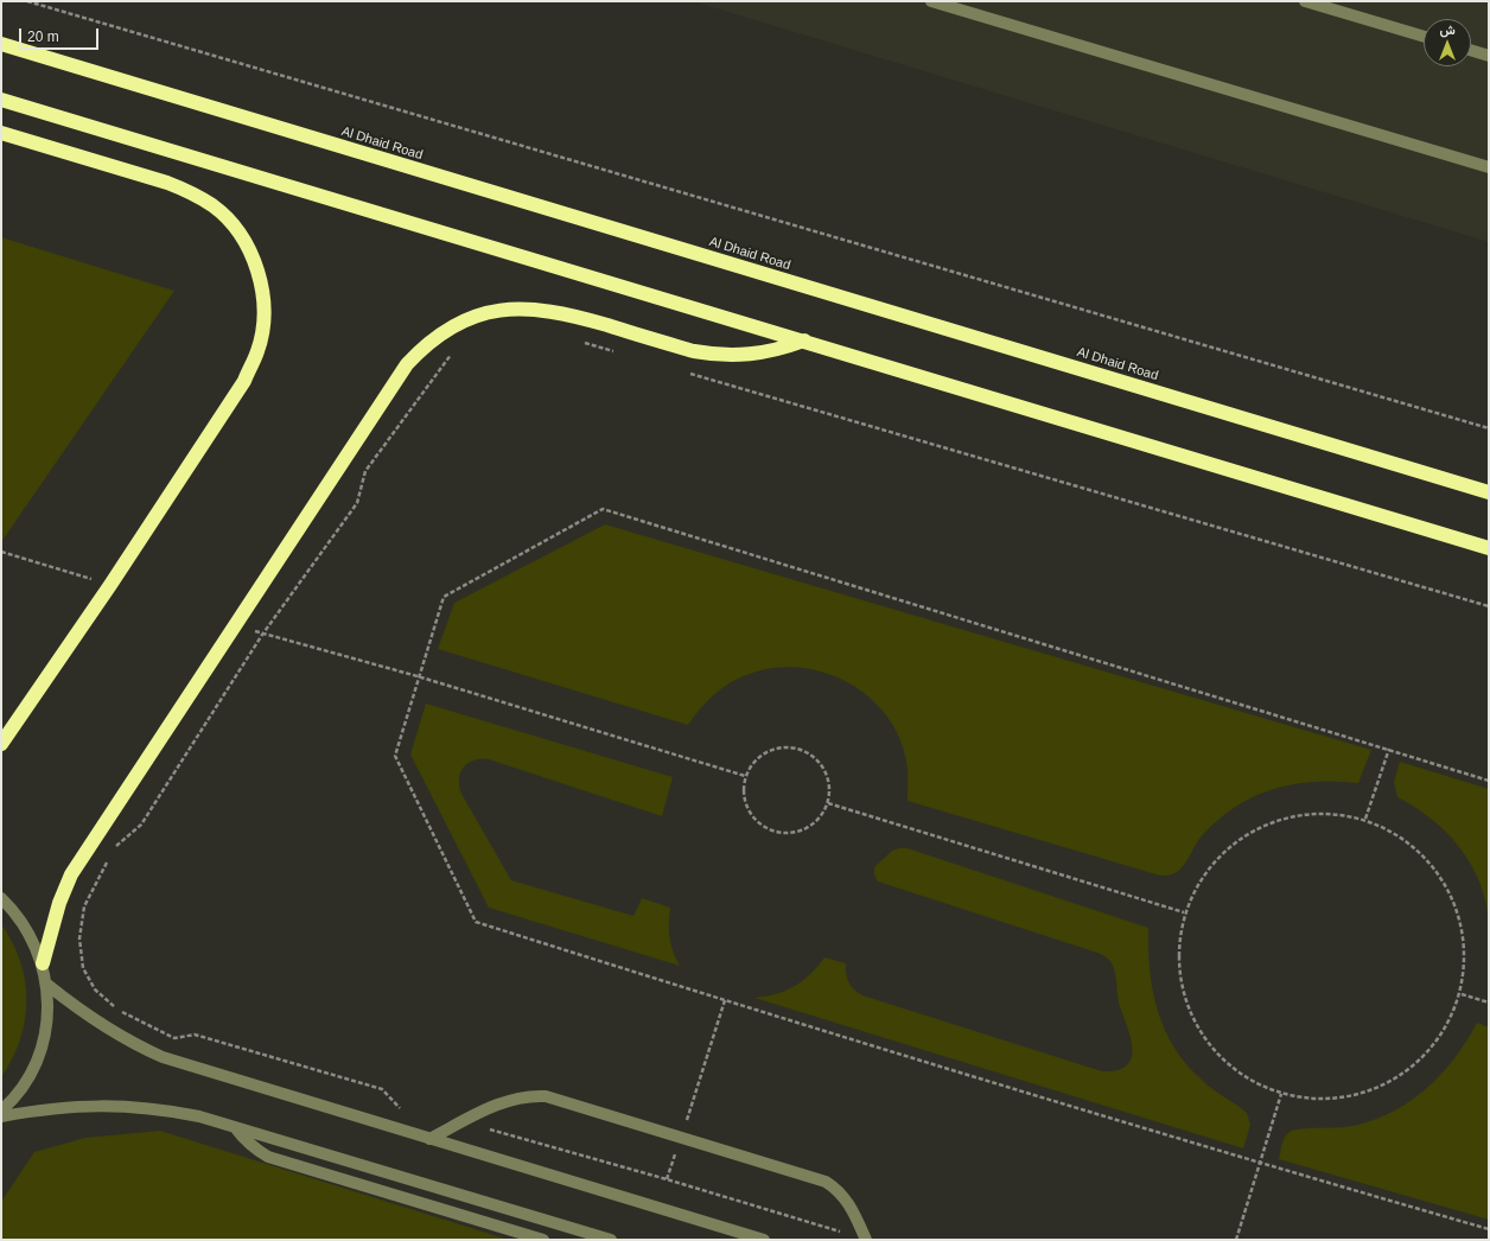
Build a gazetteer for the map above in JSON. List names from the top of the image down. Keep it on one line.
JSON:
{"streets":{"highway":["Al Dhaid Road"]},"scale_bar":"20 m","north":"top"}
